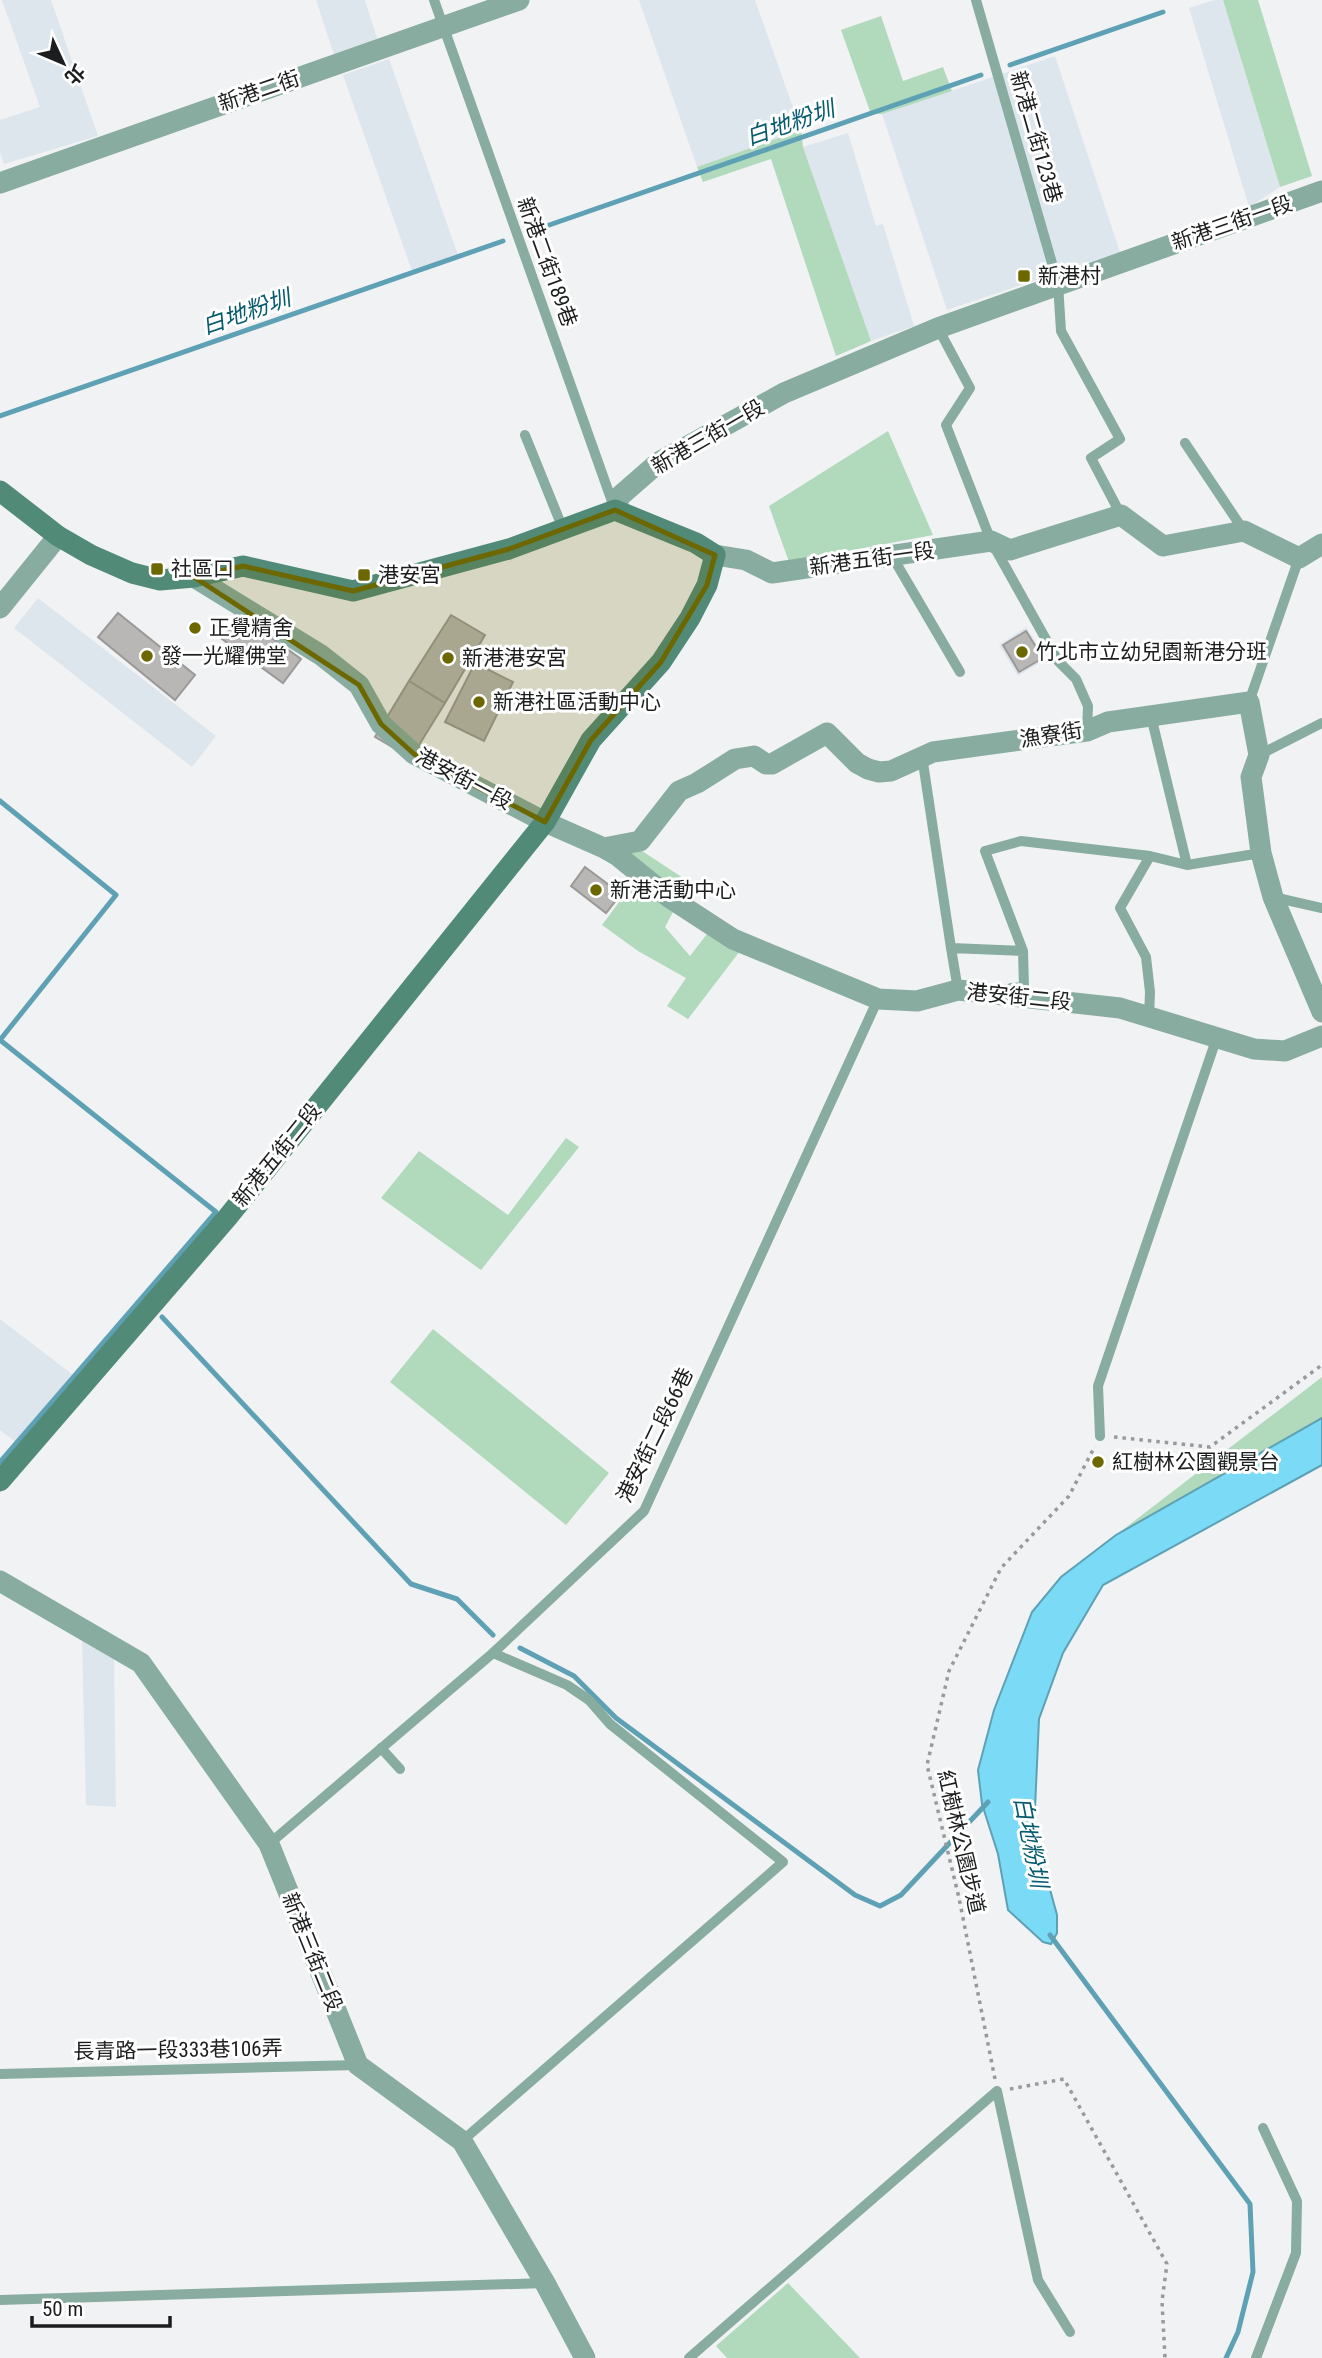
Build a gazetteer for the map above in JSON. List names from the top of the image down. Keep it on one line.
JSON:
{"streets":{"street":["新港二街","新港三街一段","新港五街一段","漁寮街","港安街一段","港安街二段","新港五街二段","新港三街二段"],"lane":["新港二街123巷","新港二街189巷","港安街二段66巷","長青路一段333巷106弄"],"path":["紅樹林公園步道"]},"crossings":[["新港二街","新港二街189巷"],["新港二街123巷","新港三街一段"],["新港二街123巷","新港五街一段"],["新港三街一段","新港二街189巷"],["漁寮街","港安街二段"],["港安街一段","港安街二段"],["港安街一段","新港五街二段"],["港安街二段","新港五街二段"],["港安街二段","港安街二段66巷"],["港安街二段66巷","新港三街二段"],["新港三街二段","長青路一段333巷106弄"]],"water":["白地粉圳"],"places":{"transit":["新港村","社區口","港安宮"],"other":["正覺精舍","竹北市立幼兒園新港分班","發一光耀佛堂","新港港安宮","新港社區活動中心","新港活動中心","紅樹林公園觀景台"]},"scale_bar":"50 m","north":"bottom right"}
